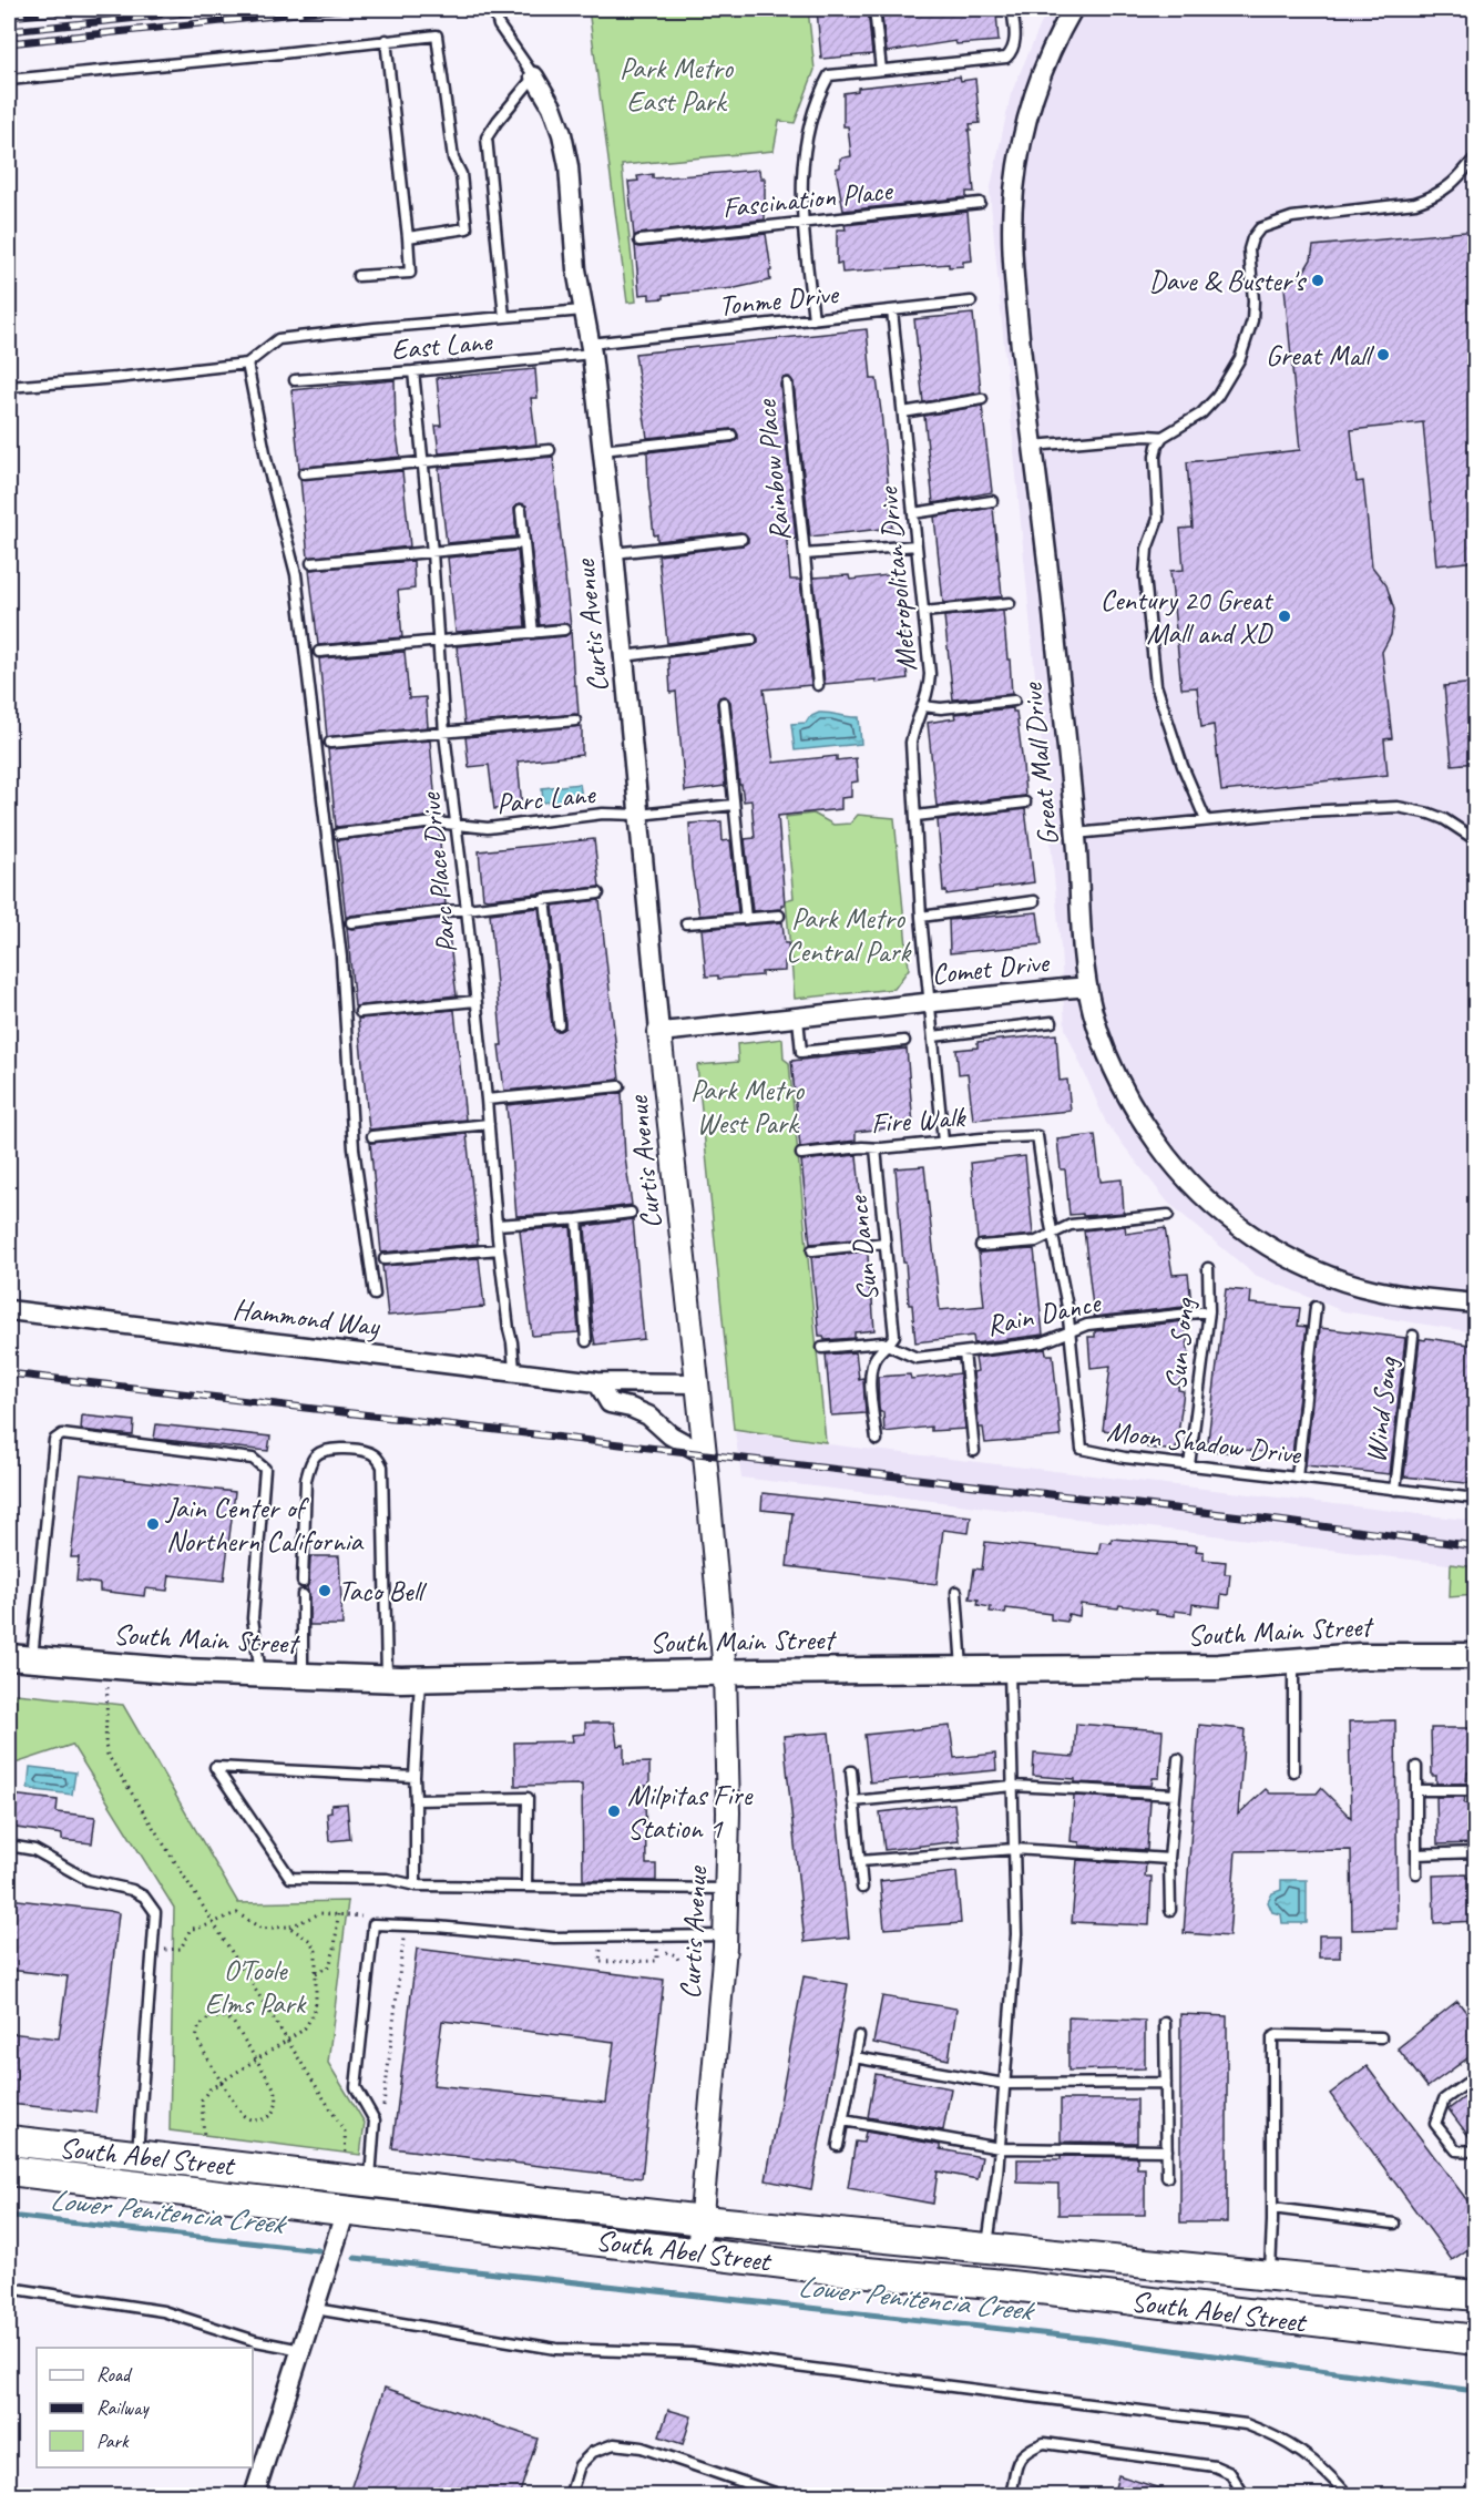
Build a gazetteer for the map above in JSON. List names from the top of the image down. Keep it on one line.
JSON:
{"streets":{"main road":["South Main Street","South Abel Street"],"street":["Curtis Avenue","Great Mall Drive","Comet Drive","Hammond Way"],"lane":["Fascination Place","Tonme Drive","East Lane","Rainbow Place","Metropolitan Drive","Parc Lane","Parc Place Drive","Fire Walk","Sun Dance","Rain Dance","Sun Song","Wind Song","Moon Shadow Drive"]},"crossings":[["Tonme Drive","East Lane"],["Tonme Drive","Metropolitan Drive"],["Tonme Drive","Curtis Avenue"],["East Lane","Curtis Avenue"],["East Lane","Parc Place Drive"],["Rainbow Place","Metropolitan Drive"],["Metropolitan Drive","Comet Drive"],["Metropolitan Drive","Fire Walk"],["Curtis Avenue","Parc Lane"],["Curtis Avenue","Comet Drive"],["Curtis Avenue","Hammond Way"],["Curtis Avenue","South Main Street"],["Curtis Avenue","South Abel Street"],["Great Mall Drive","Comet Drive"],["Parc Lane","Parc Place Drive"],["Parc Place Drive","Hammond Way"],["Fire Walk","Sun Dance"],["Fire Walk","Moon Shadow Drive"],["Sun Dance","Rain Dance"],["Rain Dance","Sun Song"],["Rain Dance","Moon Shadow Drive"],["Sun Song","Moon Shadow Drive"],["Wind Song","Moon Shadow Drive"]],"water":["Lower Penitencia Creek"],"parks":["Park Metro East Park","Park Metro Central Park","Park Metro West Park","O'Toole Elms Park"],"places":["Dave & Buster's","Great Mall","Century 20 Great Mall and XD","Jain Center of Northern California","Taco Bell","Milpitas Fire Station 1"],"legend":["Road","Railway","Park"]}
